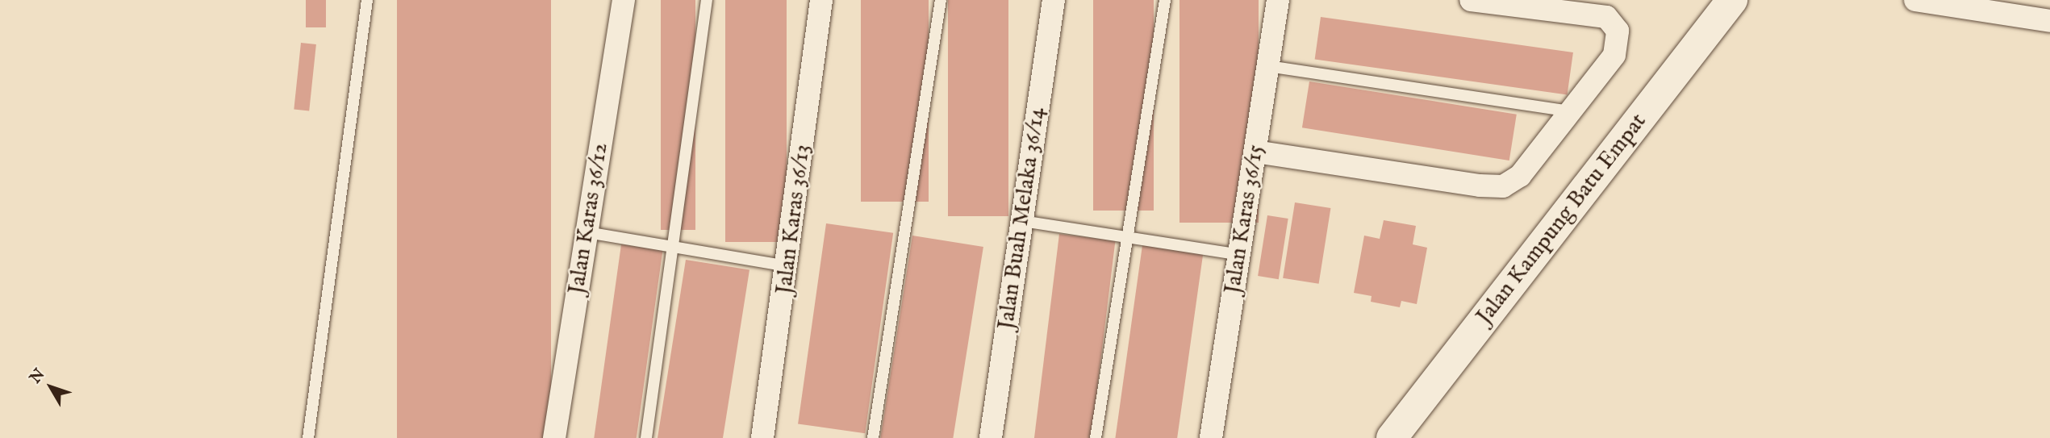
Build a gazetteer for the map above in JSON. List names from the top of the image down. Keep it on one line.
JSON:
{"streets":{"main road":["Jalan Kampung Batu Empat"],"street":["Jalan Karas 36/12","Jalan Buah Melaka 36/14","Jalan Karas 36/13","Jalan Karas 36/15"]},"north":"top left"}
